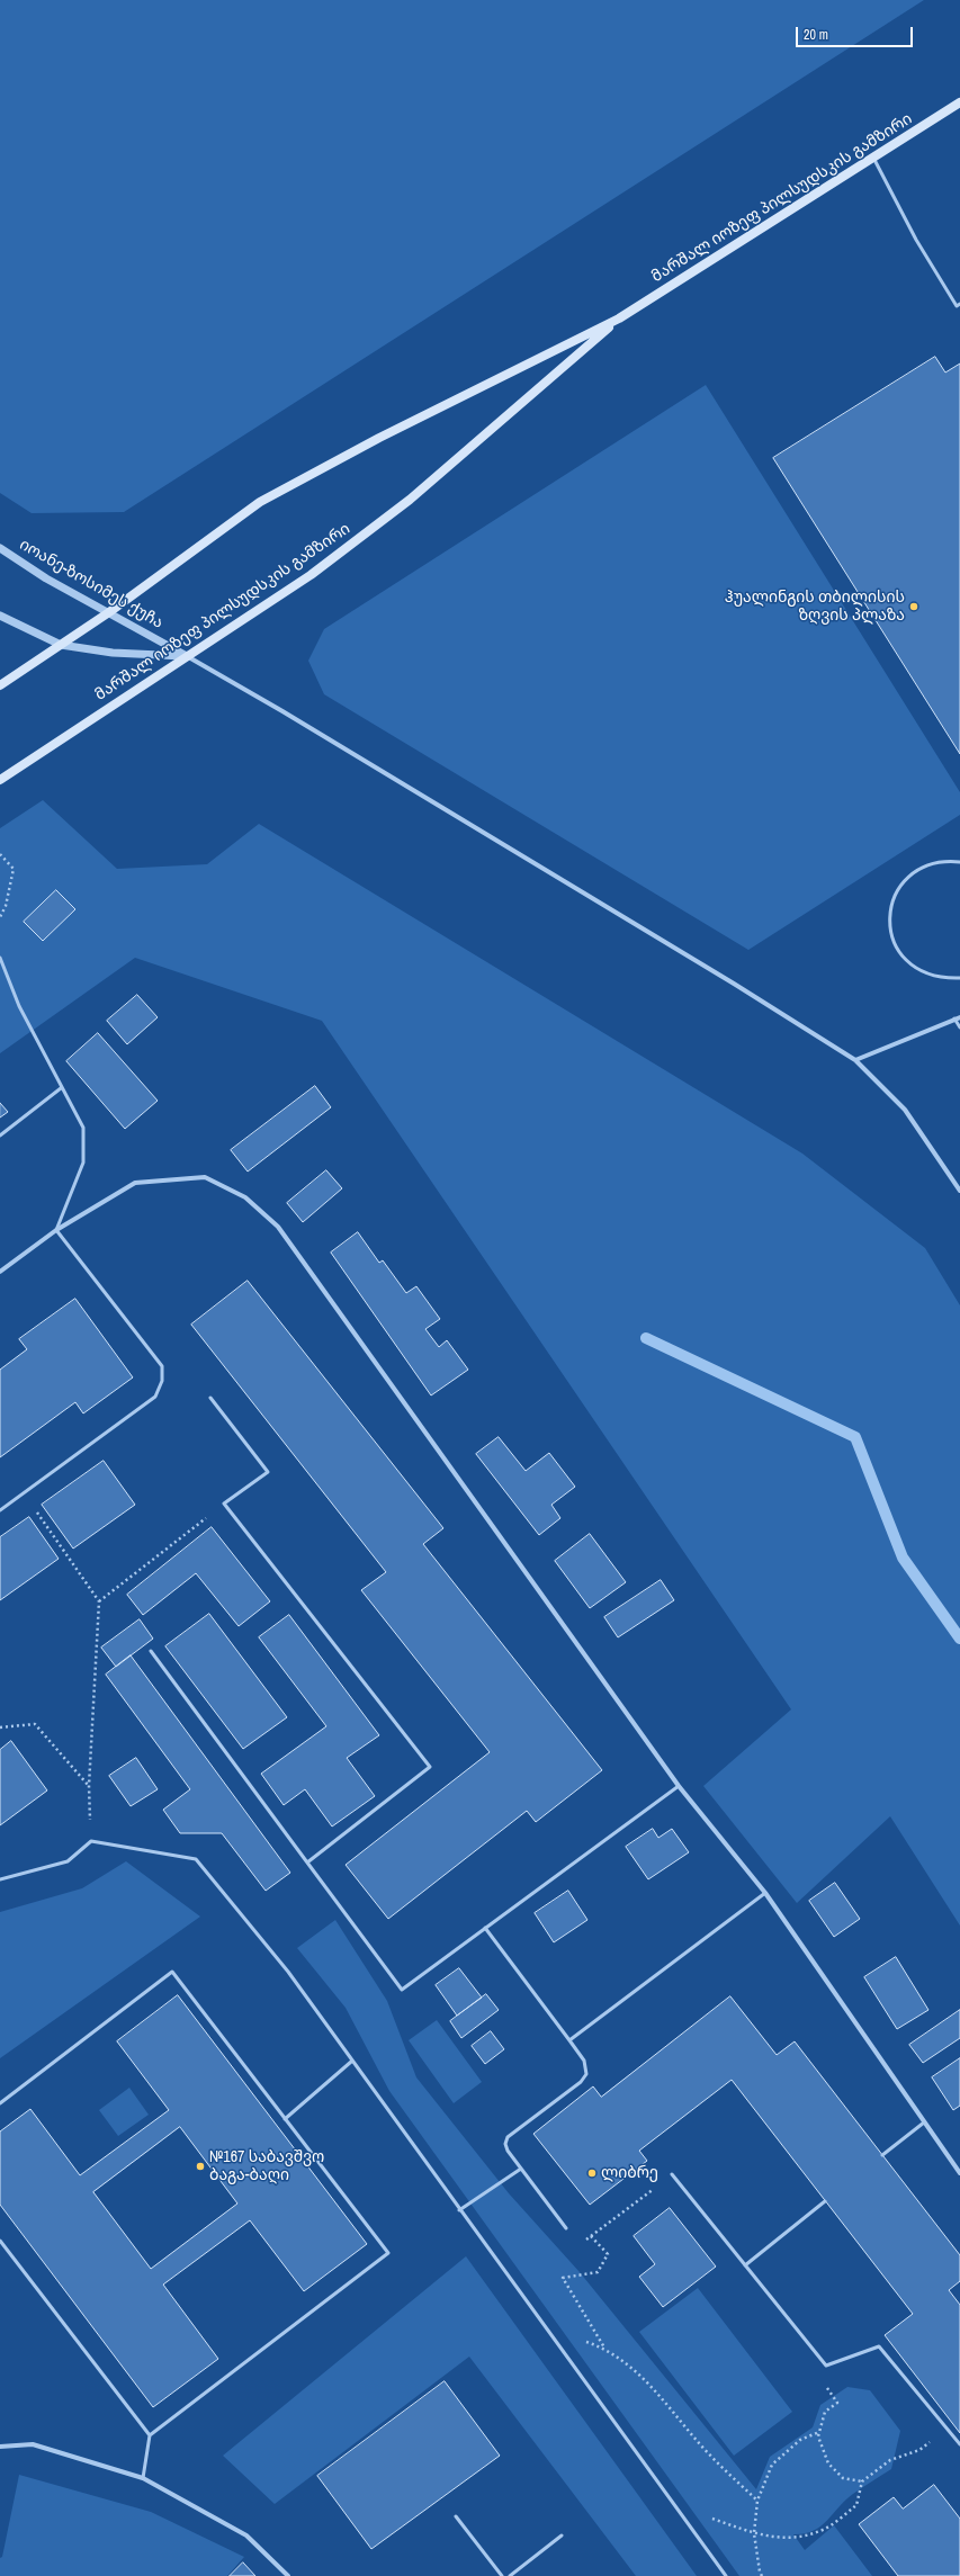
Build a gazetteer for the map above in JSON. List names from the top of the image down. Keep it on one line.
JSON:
{"streets":{"main road":["მარშალ იოზეფ პილსუდსკის გამზირი"],"street":["იოანე-ზოსიმეს ქუჩა"]},"crossings":[["მარშალ იოზეფ პილსუდსკის გამზირი","იოანე-ზოსიმეს ქუჩა"]],"places":["ჰუალინგის თბილისის ზღვის პლაზა","№167 საბავშვო ბაგა-ბაღი","ლიბრე"],"scale_bar":"20 m"}
